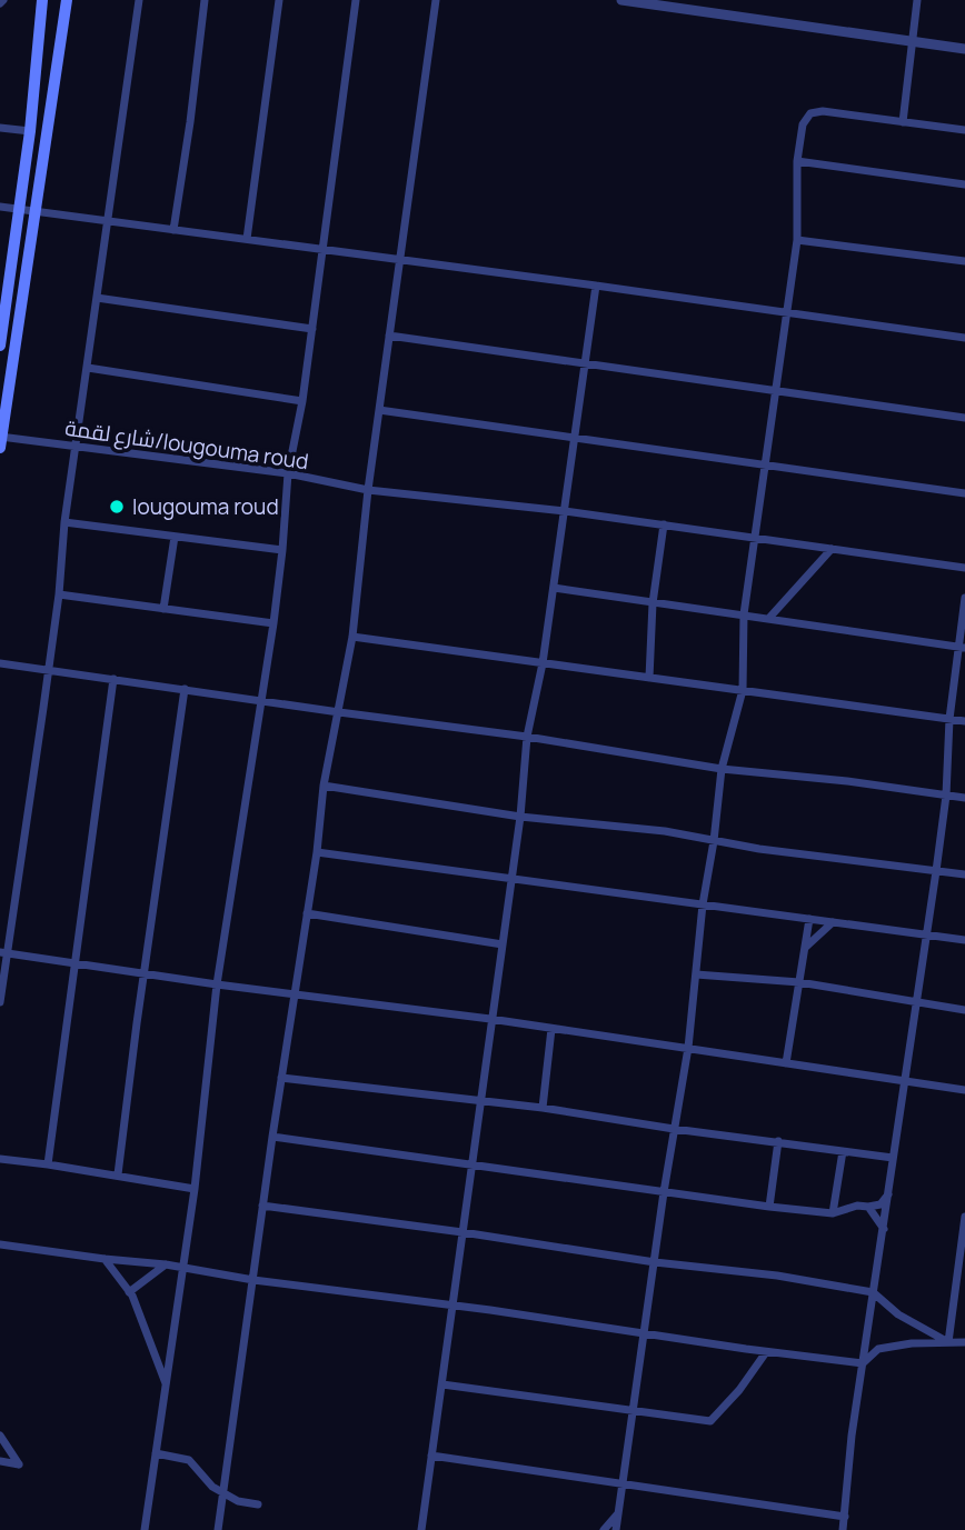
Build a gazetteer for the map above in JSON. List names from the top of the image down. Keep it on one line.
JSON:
{"streets":{"street":["شارع لقمة/lougouma roud"]},"places":["lougouma roud"]}
